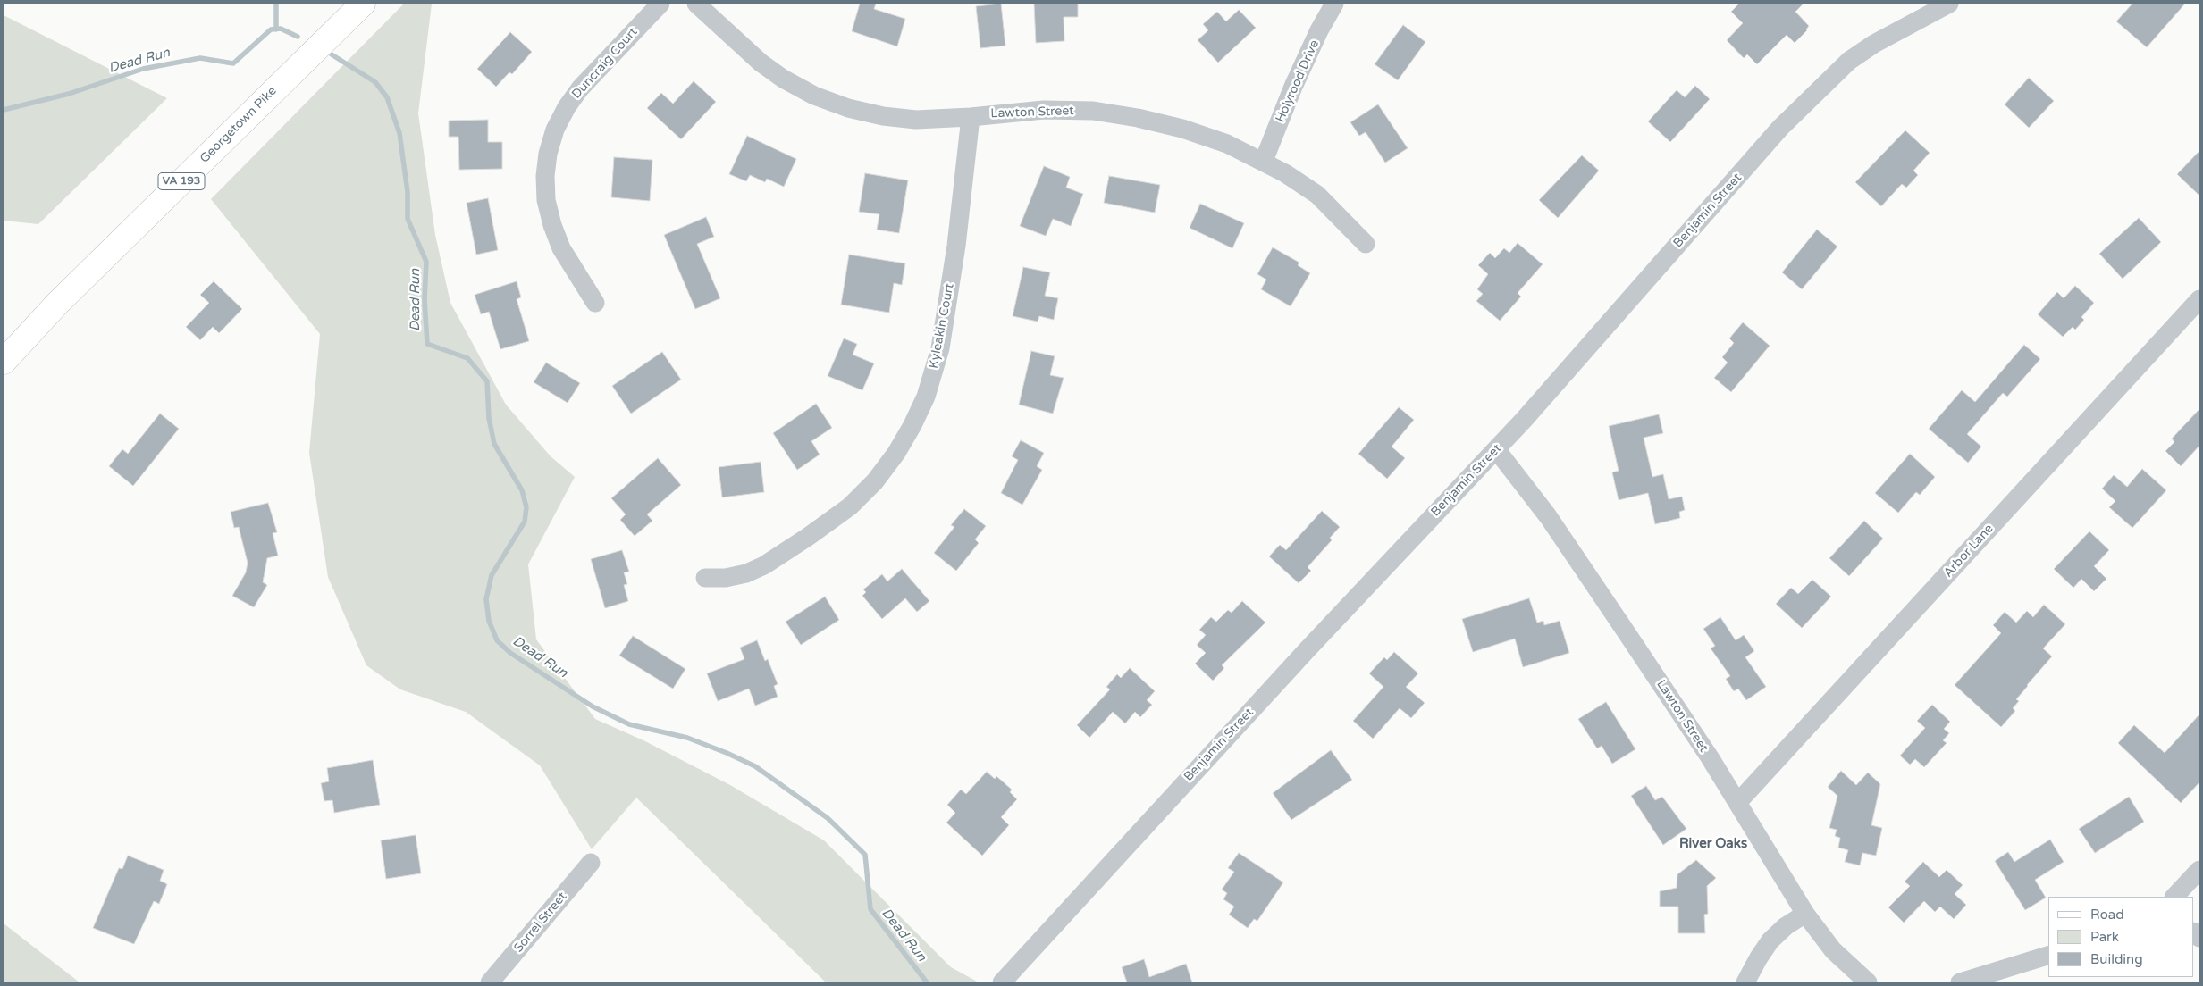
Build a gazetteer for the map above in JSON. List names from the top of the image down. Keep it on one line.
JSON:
{"streets":{"main road":["Georgetown Pike","VA 193"],"street":["Duncraig Court","Holyrood Drive","Lawton Street","Benjamin Street","Kyleakin Court","Arbor Lane","Sorrel Street"]},"crossings":[["Holyrood Drive","Lawton Street"],["Lawton Street","Benjamin Street"],["Lawton Street","Kyleakin Court"],["Lawton Street","Arbor Lane"]],"districts":["River Oaks"],"water":["Dead Run"],"legend":["Road","Park","Building"]}
